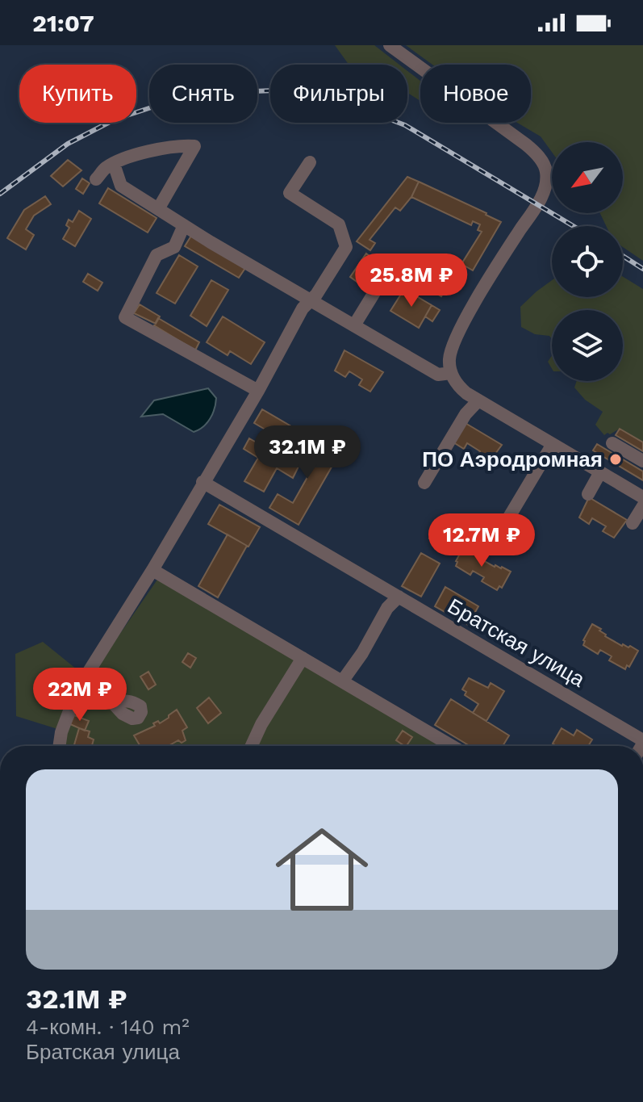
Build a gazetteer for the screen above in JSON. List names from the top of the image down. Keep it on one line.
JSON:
{"streets":{"street":["Братская улица"]},"places":["ПО Аэродромная"],"north":"bottom left","page":{"status":"21:07","chip":["Купить","Снять","Фильтры","Новое"],"price":["25.8M ₽","32.1M ₽","12.7M ₽","22M ₽"],"list":[{"name":"32.1M ₽","note":"4-комн. · 140 m² · Братская улица"}]}}
